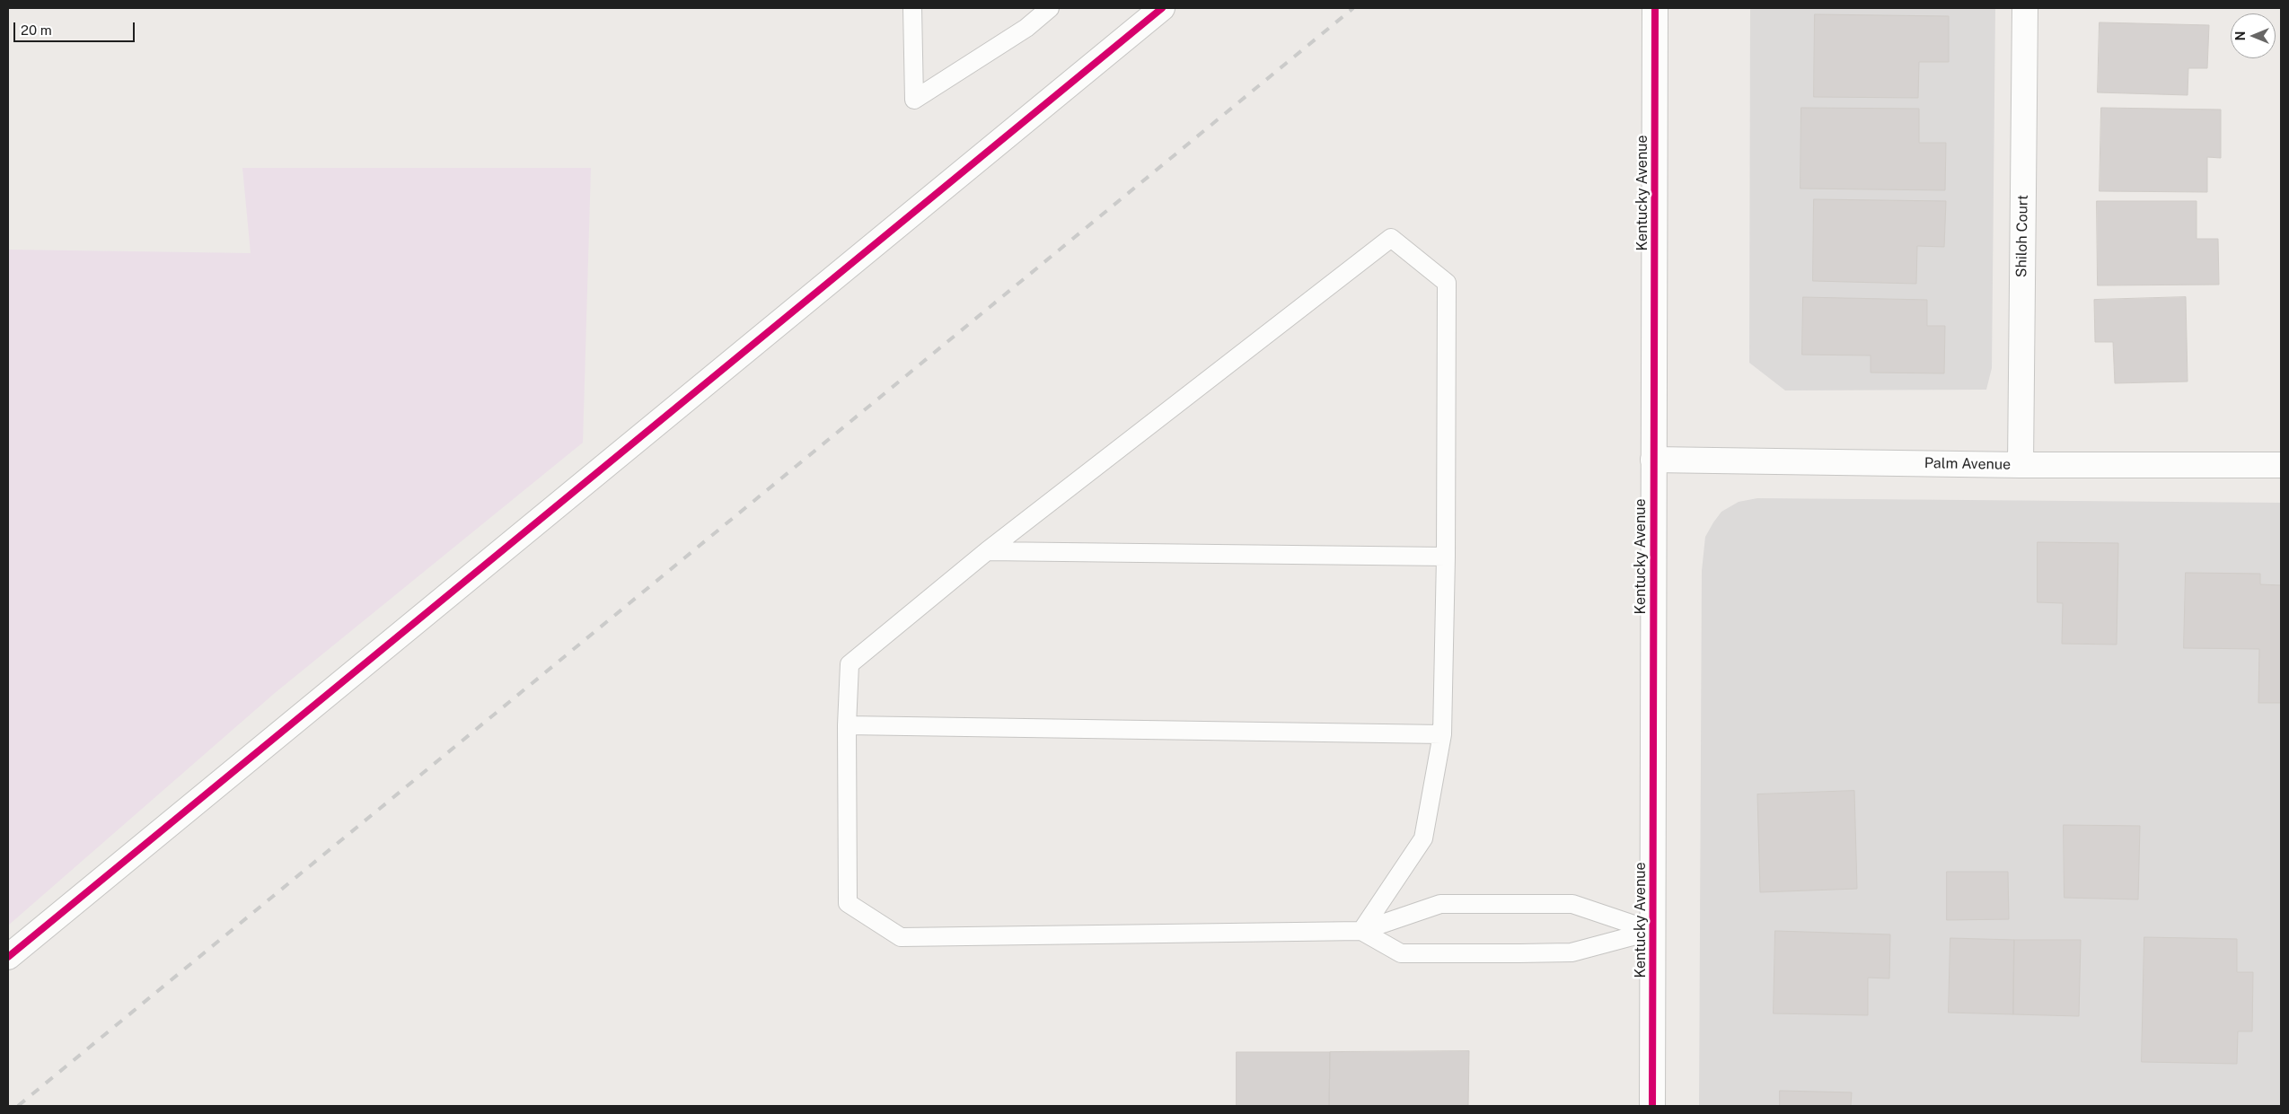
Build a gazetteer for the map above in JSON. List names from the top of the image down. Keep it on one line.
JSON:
{"streets":{"street":["Kentucky Avenue","Shiloh Court","Palm Avenue"]},"crossings":[["Kentucky Avenue","Palm Avenue"],["Shiloh Court","Palm Avenue"]],"scale_bar":"20 m","north":"left"}
